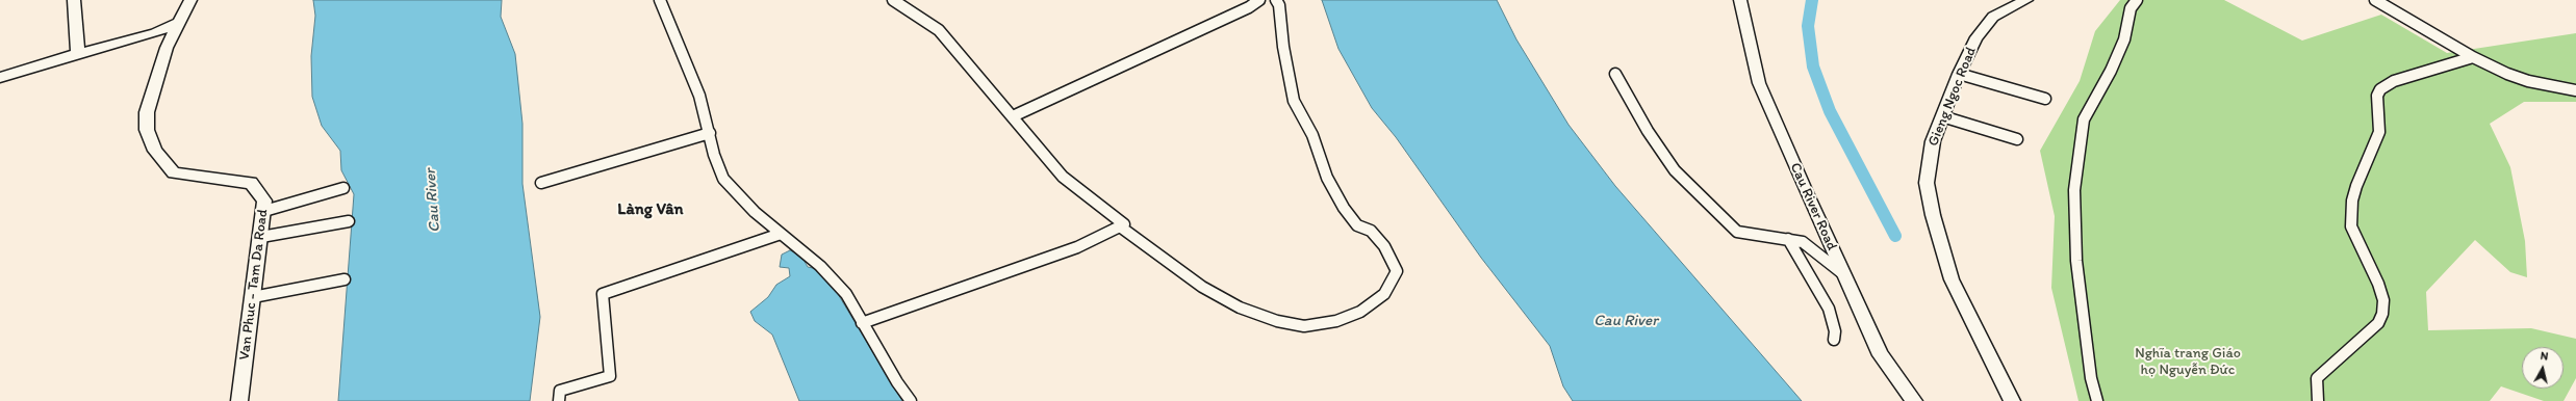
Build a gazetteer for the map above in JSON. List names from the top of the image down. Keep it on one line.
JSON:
{"streets":{"main road":["Gieng Ngoc Road","Cau River Road","Van Phuc - Tam Da Road"]},"districts":["Làng Vân"],"water":["Cau River"],"parks":["Nghĩa trang Giáo họ Nguyễn Đức"],"north":"top"}
